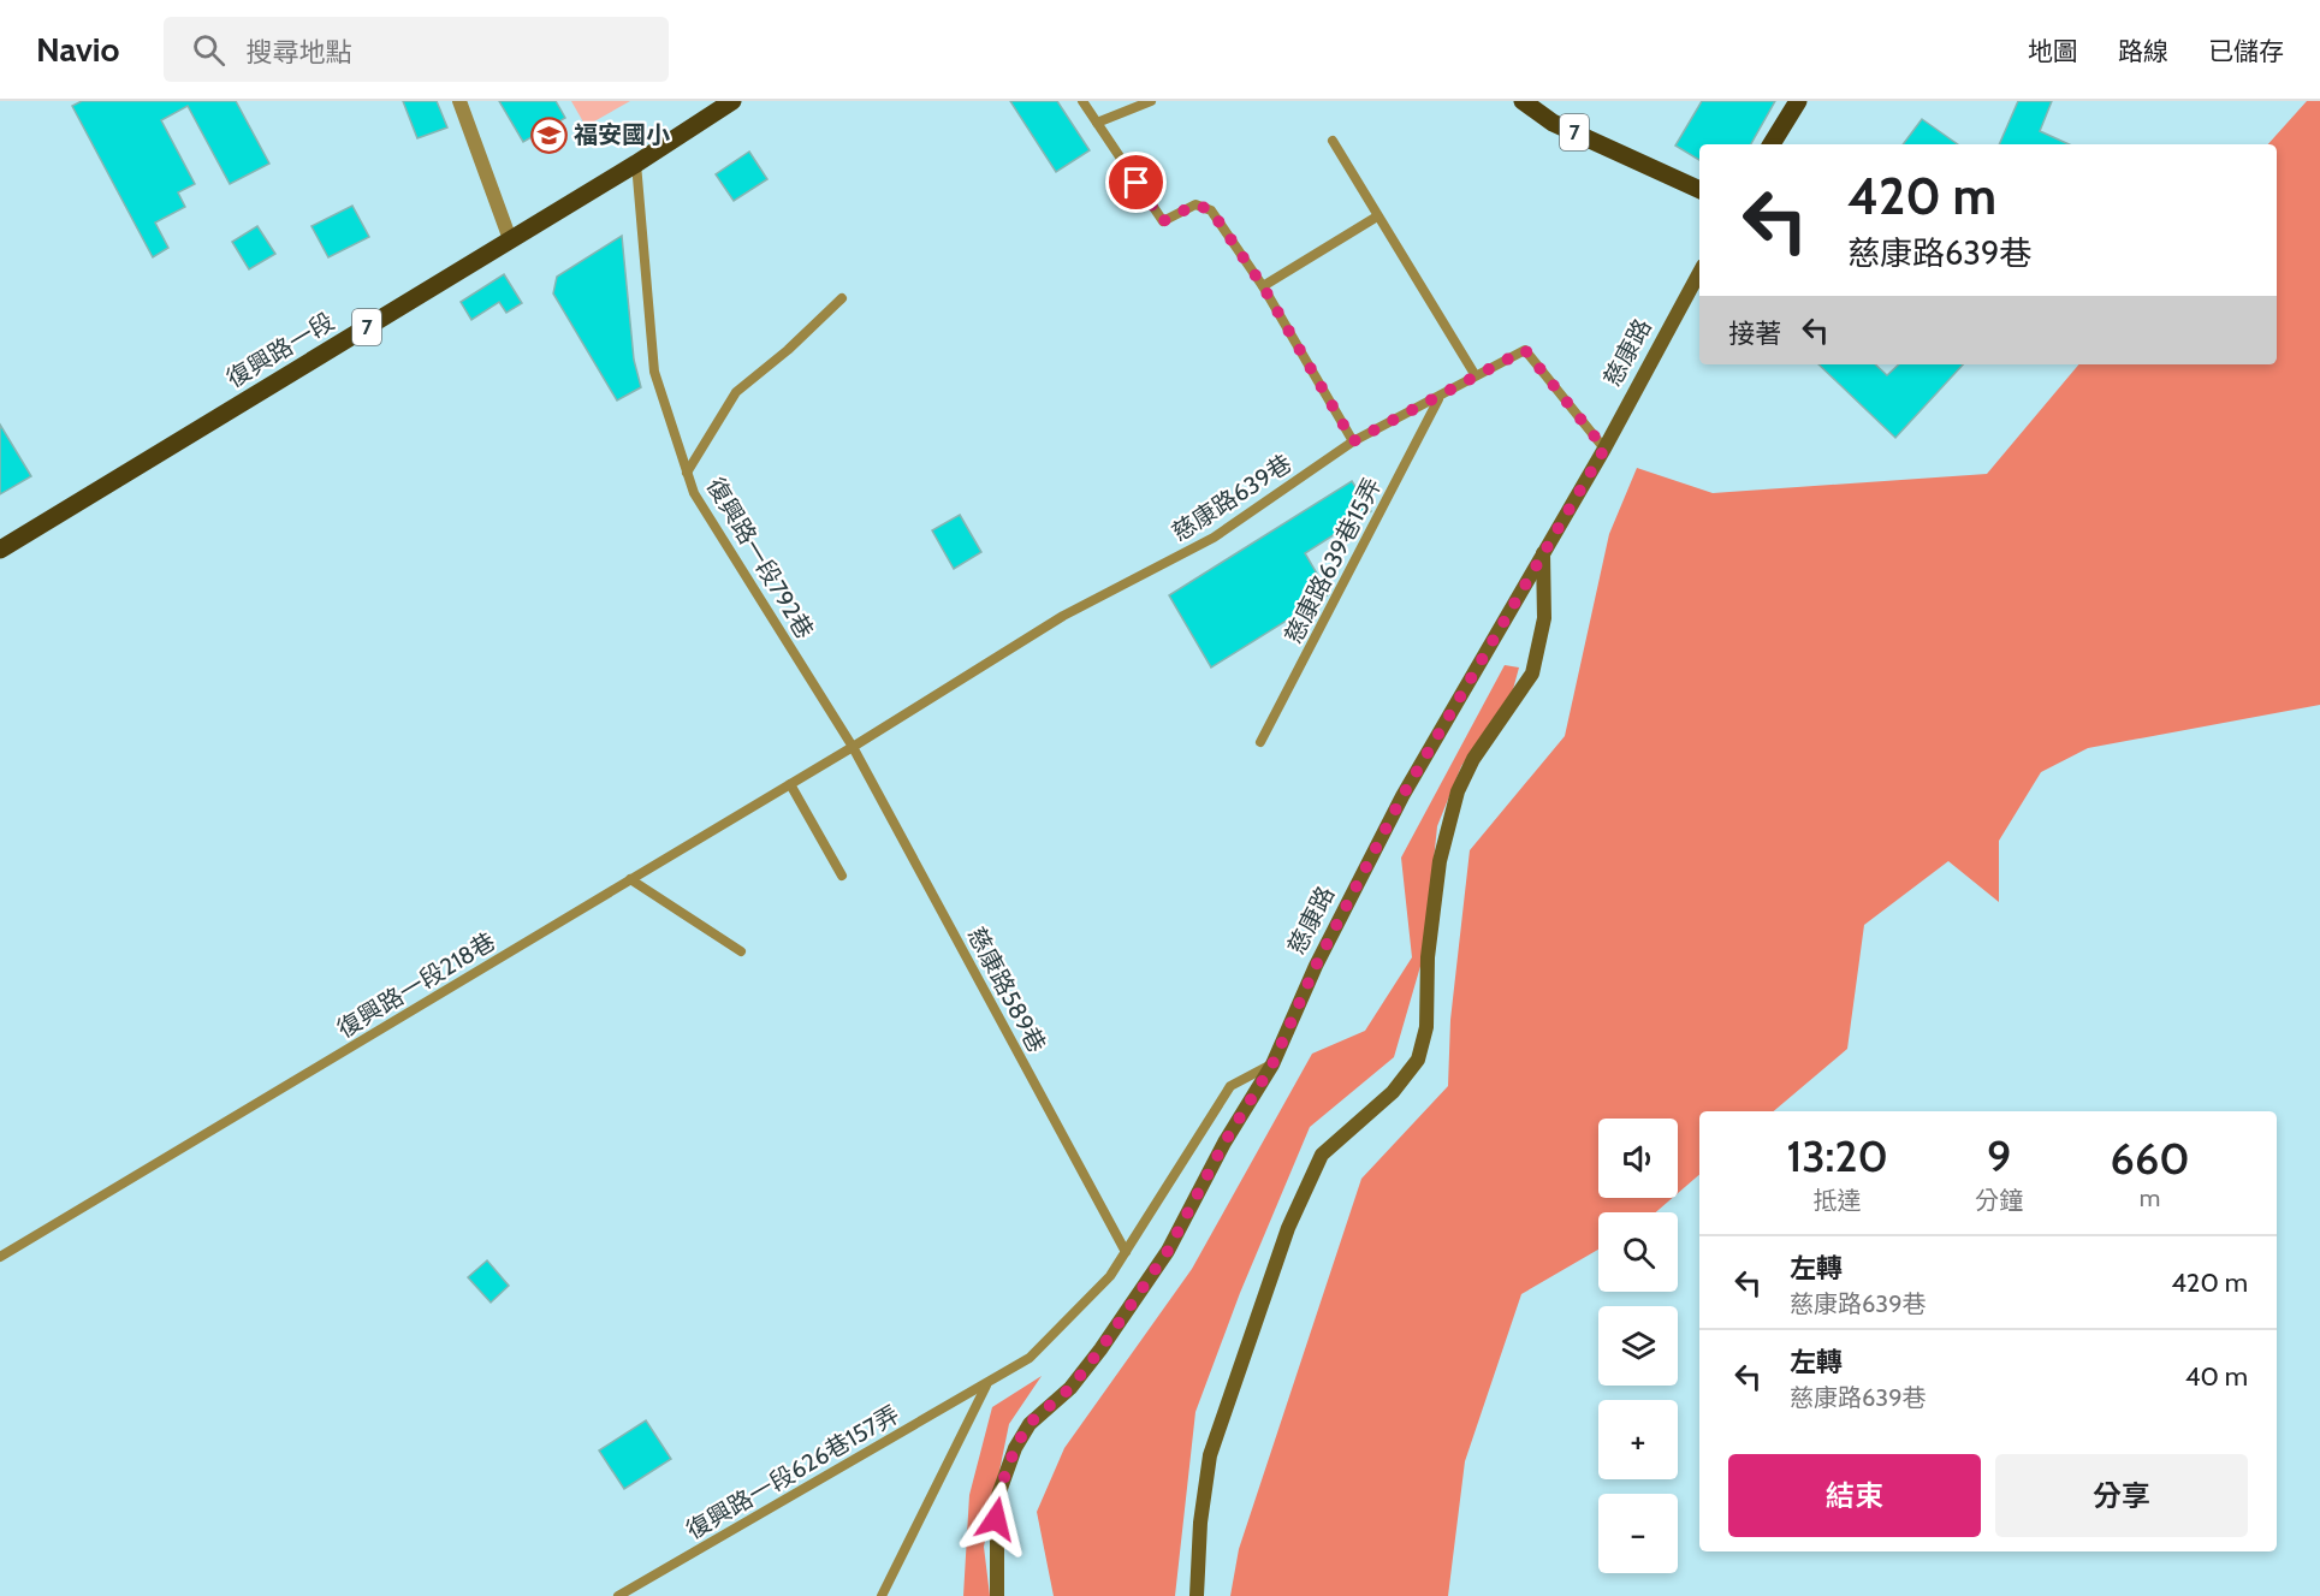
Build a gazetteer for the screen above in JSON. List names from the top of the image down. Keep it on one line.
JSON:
{"streets":{"main road":["7","復興路一段"],"street":["慈康路"],"lane":["慈康路639巷","復興路一段792巷","慈康路639巷15弄","復興路一段218巷","慈康路589巷","復興路一段626巷157弄"]},"crossings":[["復興路一段","復興路一段792巷"],["慈康路","慈康路639巷"],["慈康路639巷","復興路一段792巷"],["慈康路639巷","慈康路639巷15弄"],["慈康路639巷","復興路一段218巷"],["慈康路639巷","慈康路589巷"],["復興路一段792巷","復興路一段218巷"],["復興路一段792巷","慈康路589巷"],["復興路一段218巷","慈康路589巷"]],"places":{"school or university":["福安國小"]},"page":{"header":"Navio","search":"搜尋地點","nav":["地圖","路線","已儲存"],"turn":["420 m","慈康路639巷"],"then":"接著","eta":["13:20","抵達","9","分鐘","660","m"],"map_buttons":["+","−"],"list":[{"name":"左轉","note":"慈康路639巷","value":"420 m"},{"name":"左轉","note":"慈康路639巷","value":"40 m"}],"buttons":["結束","分享"]}}
